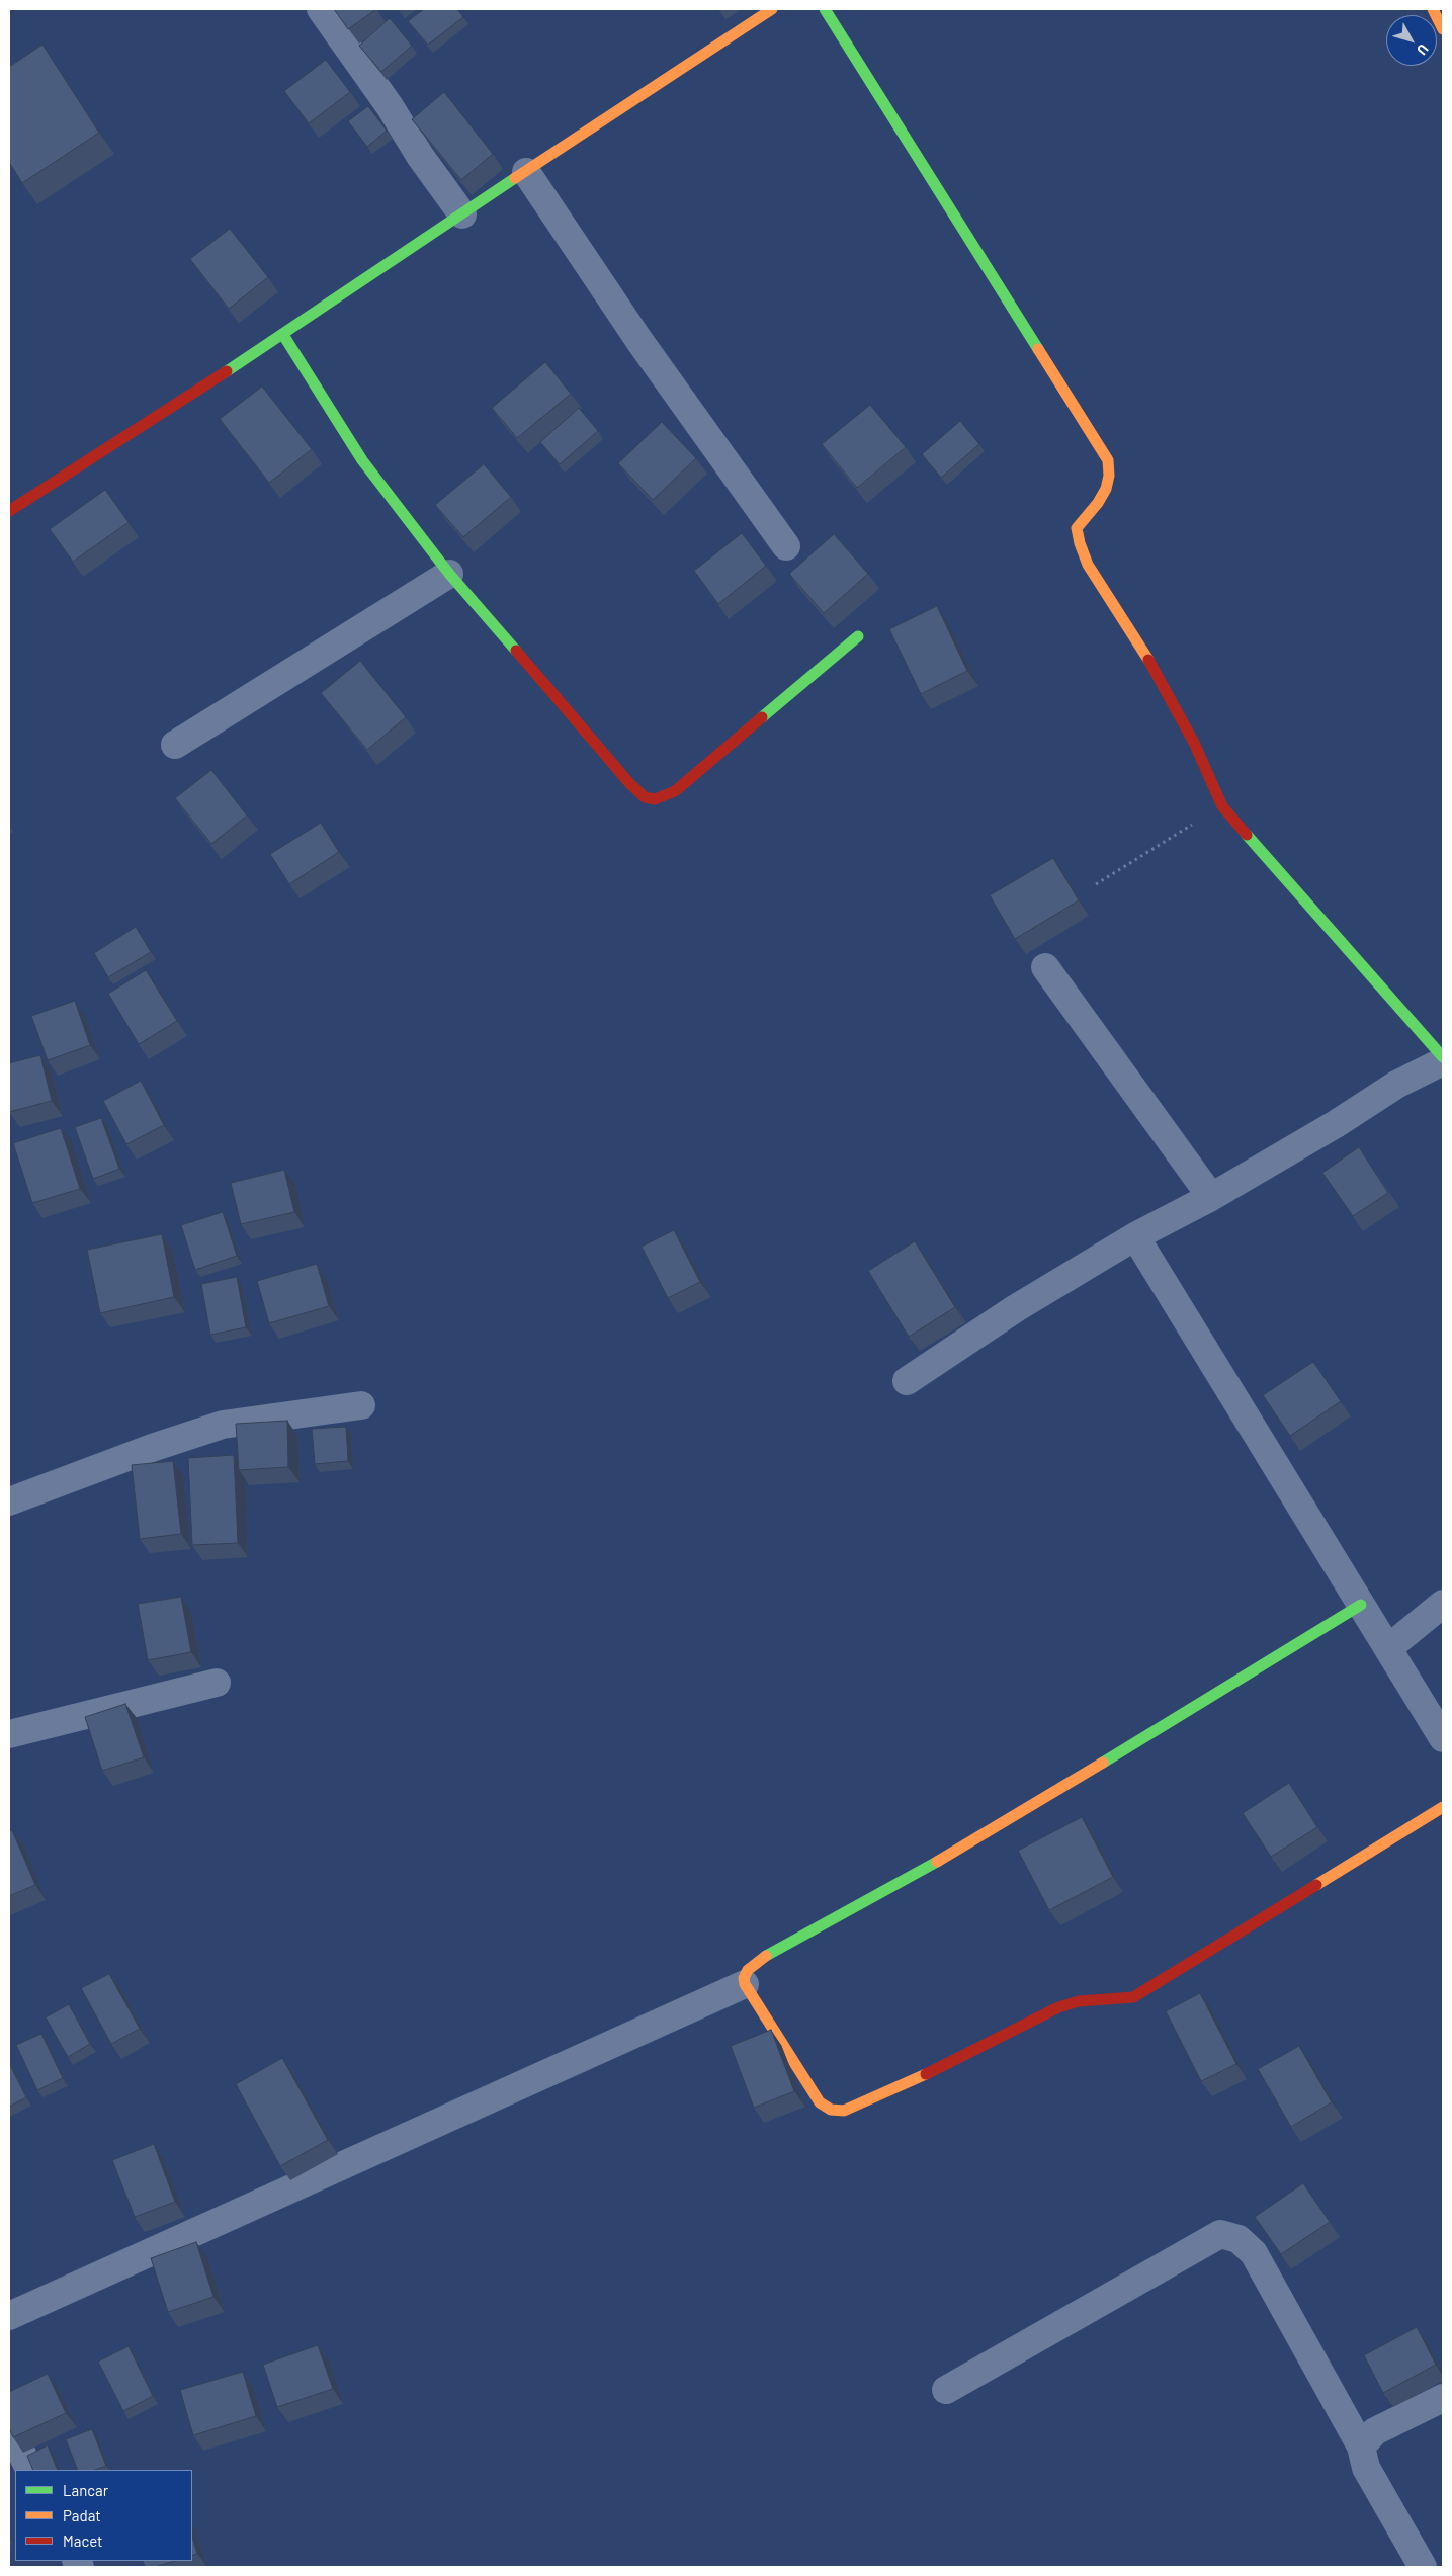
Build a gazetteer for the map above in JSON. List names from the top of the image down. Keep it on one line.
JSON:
{"legend":["Lancar","Padat","Macet"],"north":"bottom right"}
